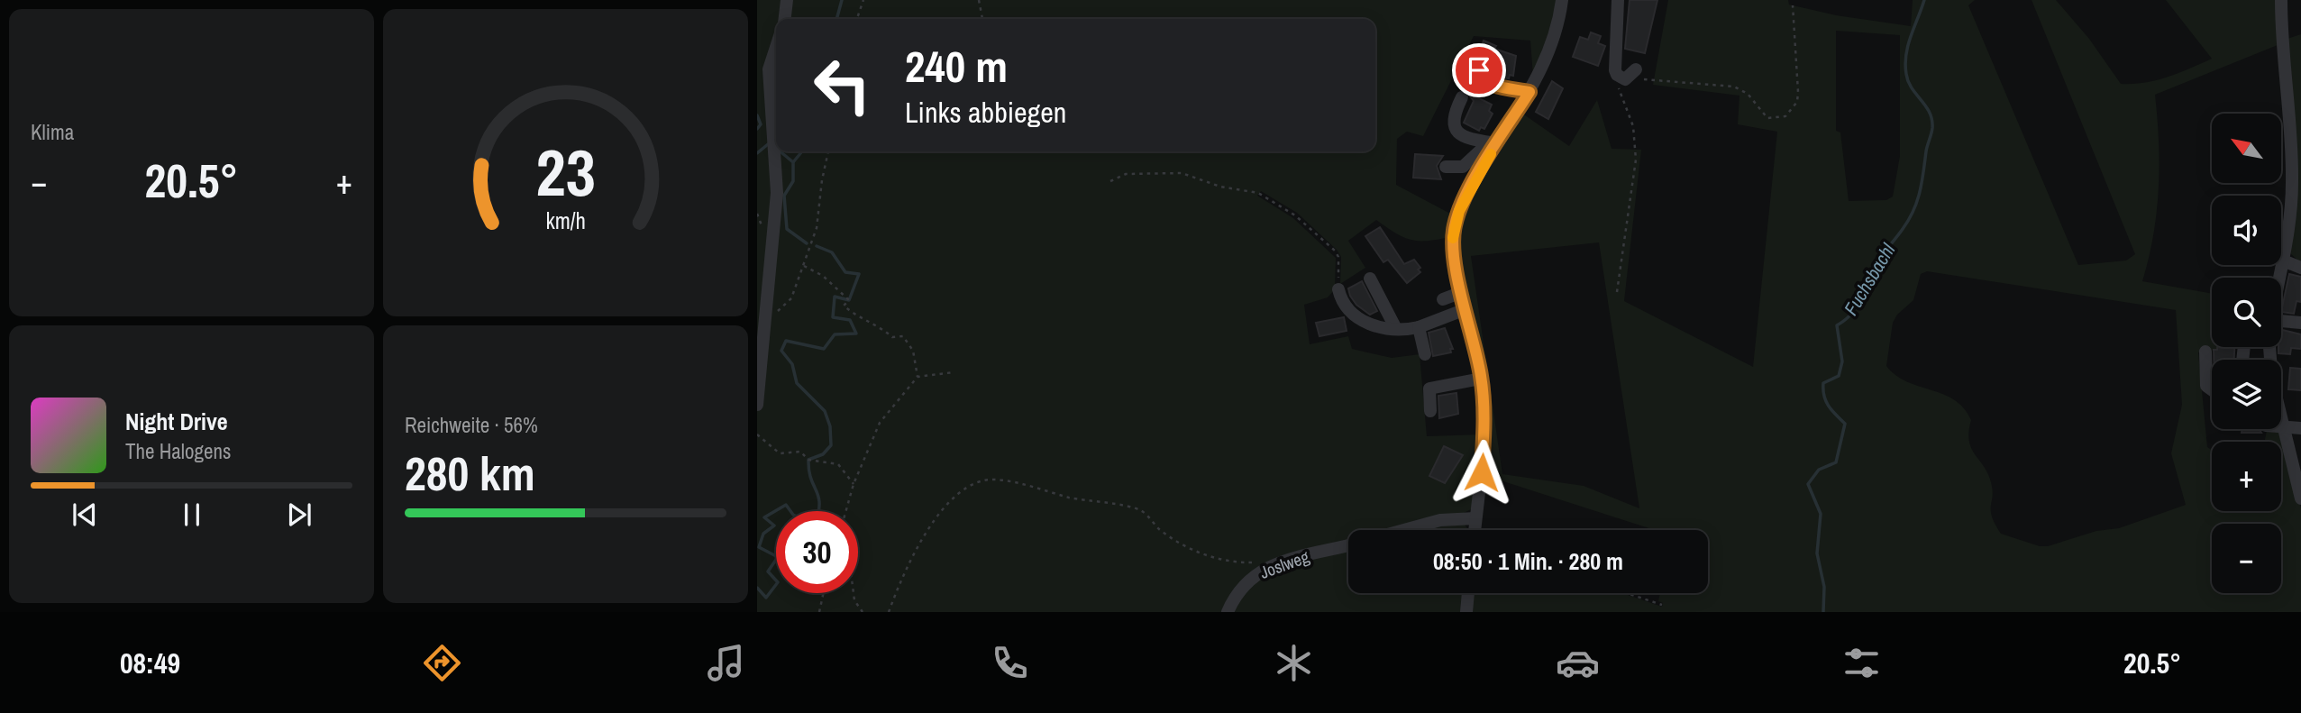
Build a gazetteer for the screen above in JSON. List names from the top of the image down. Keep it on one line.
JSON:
{"streets":{"street":["Joslweg"]},"water":["Fuchsbachl"],"north":"top left","page":{"tile":["Klima",["Reichweite · 56%","280 km"]],"turn":["240 m","Links abbiegen"],"map_buttons":["+","−"],"heat":["−","20.5°","+"],"song":["Night Drive","The Halogens"],"limit":"30","trip":"08:50 · 1 Min. · 280 m","tabs":["08:49","20.5°"],"gauge":["23","km/h"]}}
